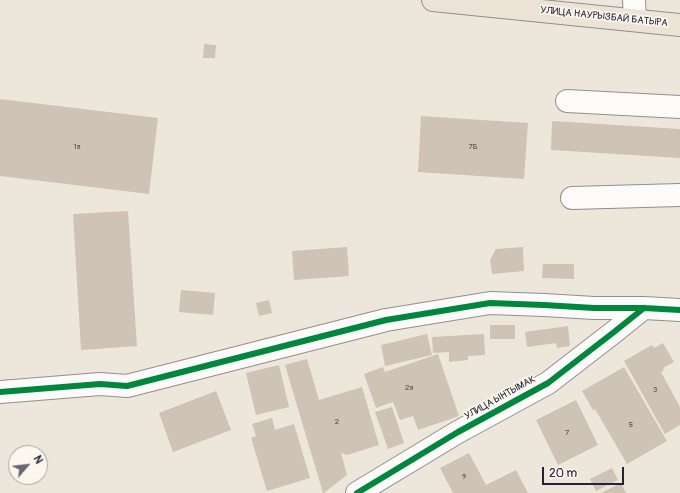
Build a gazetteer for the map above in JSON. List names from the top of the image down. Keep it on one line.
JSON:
{"streets":{"main road":["УЛИЦА НАУРЫЗБАЙ БАТЫРА"],"street":["УЛИЦА ЫНТЫМАК"]},"house_numbers":["1а","7Б","2а","3","2","5","7","9"],"scale_bar":"20 m","north":"top right"}
